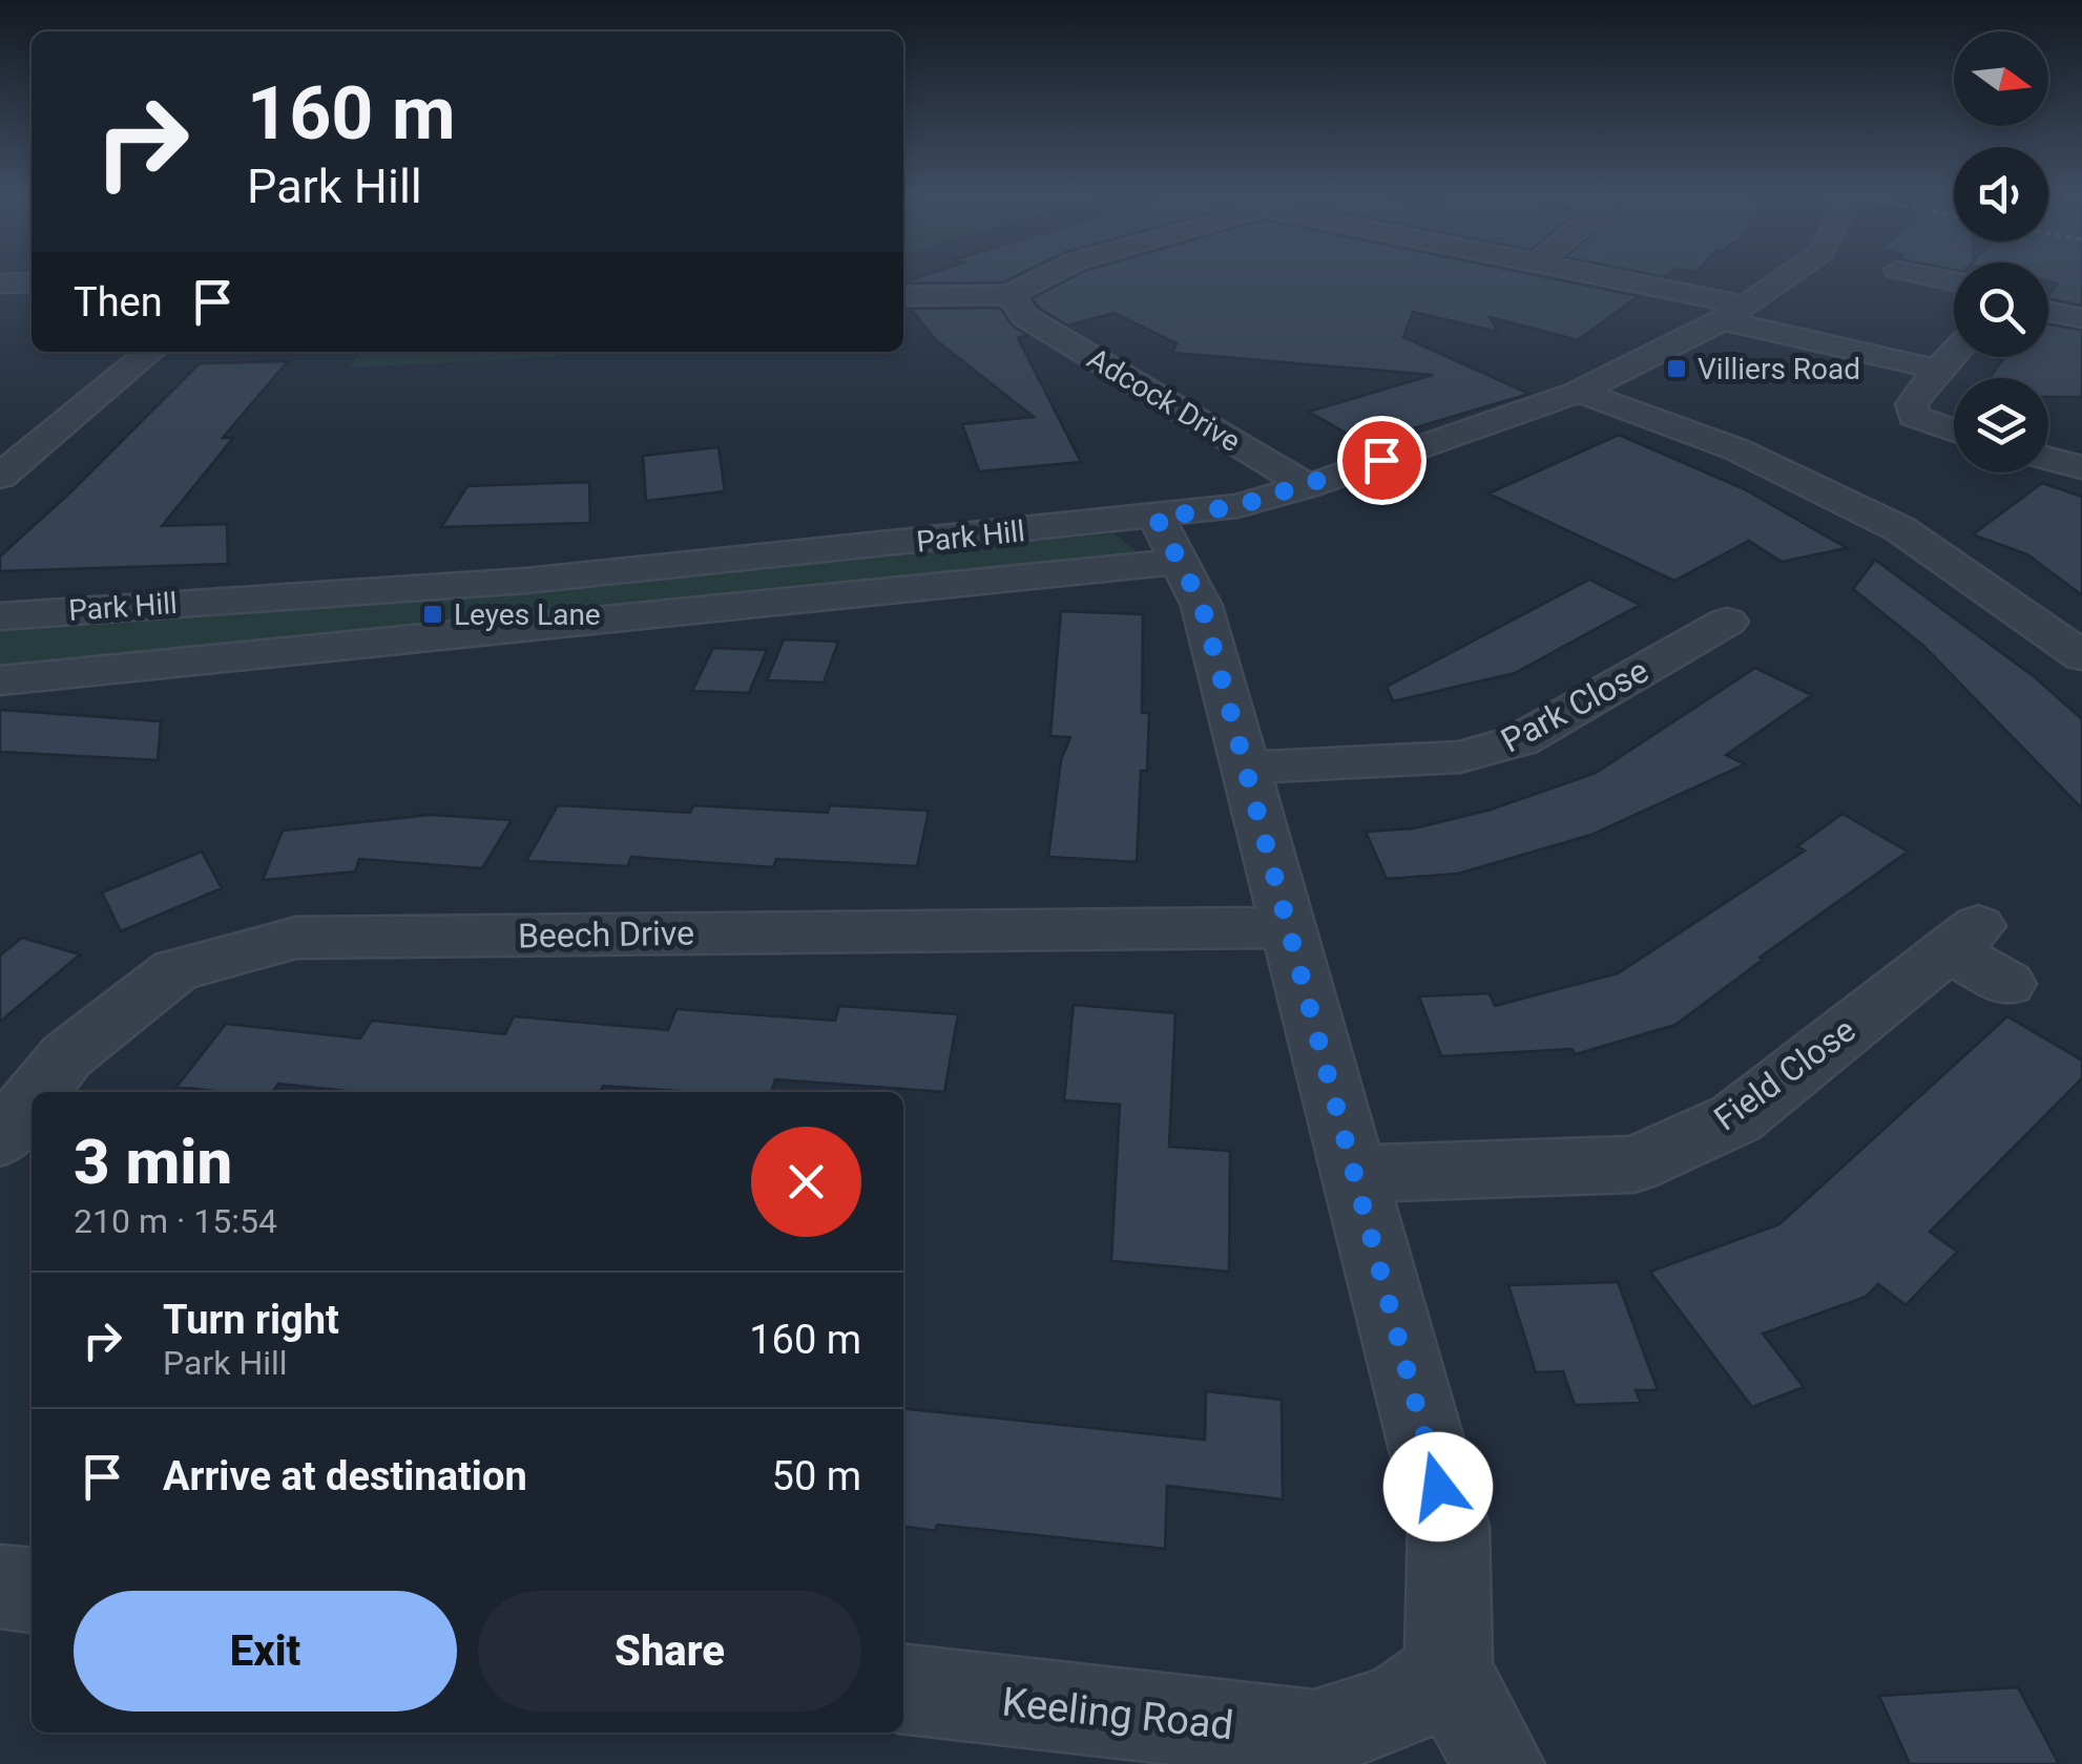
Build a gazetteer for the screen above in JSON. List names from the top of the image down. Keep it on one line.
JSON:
{"streets":{"street":["Adcock Drive","Park Hill","Park Close","Beech Drive","Field Close","Keeling Road"]},"crossings":[["Adcock Drive","Park Hill"]],"places":{"transit":["Villiers Road","Leyes Lane"]},"north":"right","page":{"turn":["160 m","Park Hill"],"then":"Then","heading":["3 min","210 m · 15:54"],"list":[{"name":"Turn right","note":"Park Hill","value":"160 m"},{"name":"Arrive at destination","value":"50 m"}],"buttons":["Exit","Share"]}}
